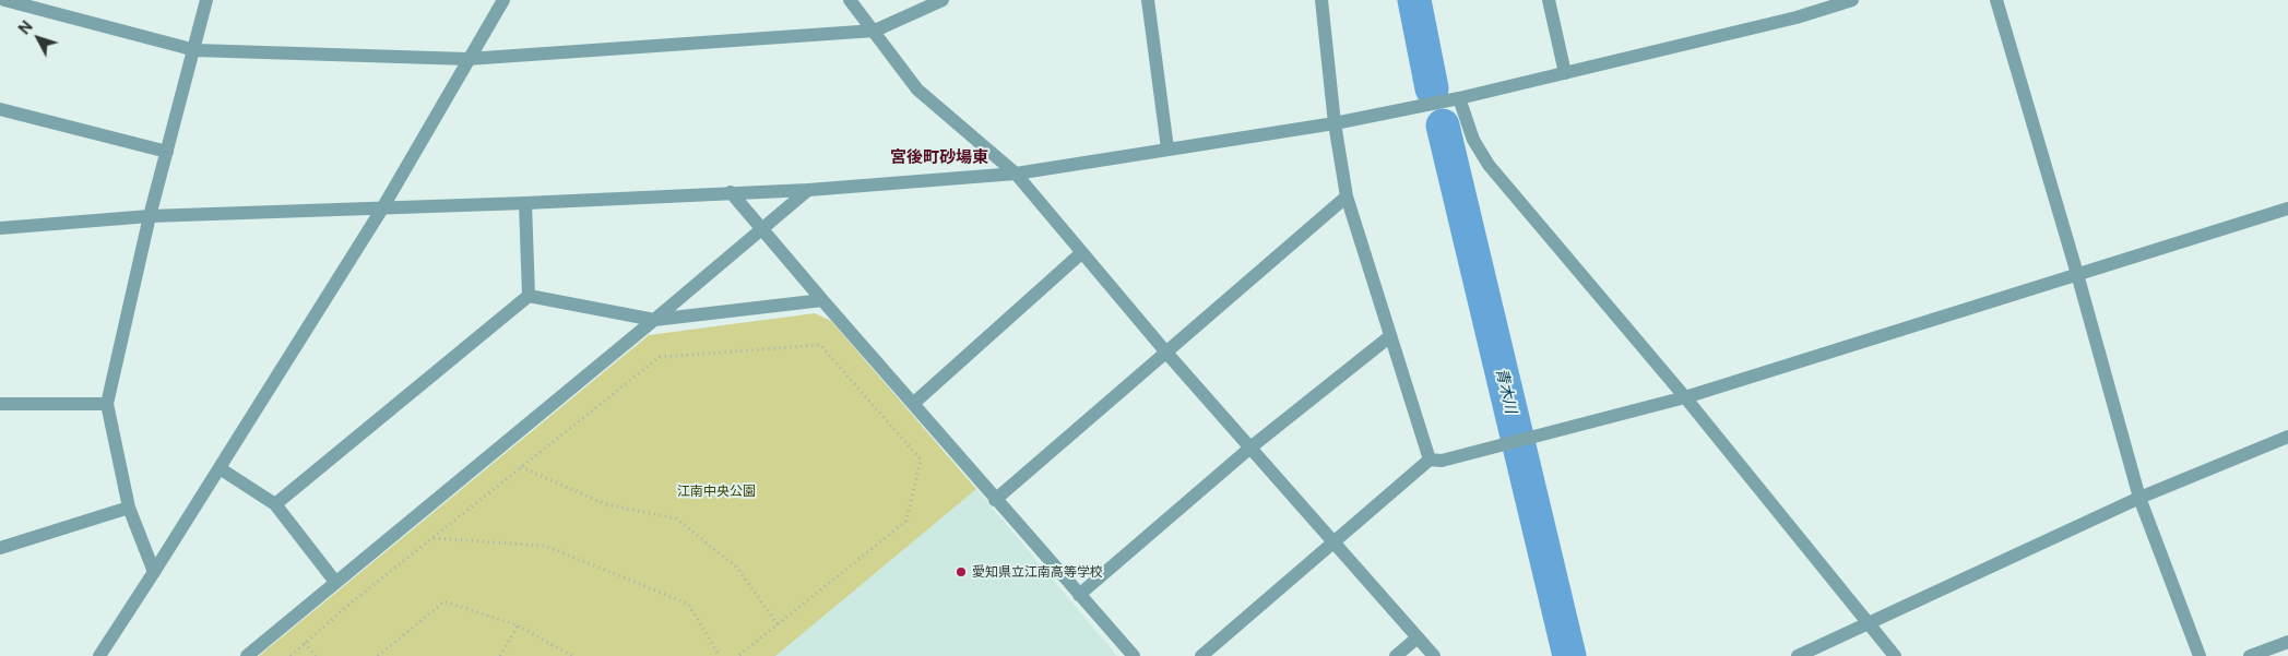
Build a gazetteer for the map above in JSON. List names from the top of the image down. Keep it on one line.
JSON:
{"districts":["宮後町砂場東"],"water":["青木川"],"parks":["江南中央公園"],"places":["愛知県立江南高等学校"],"north":"top left"}
